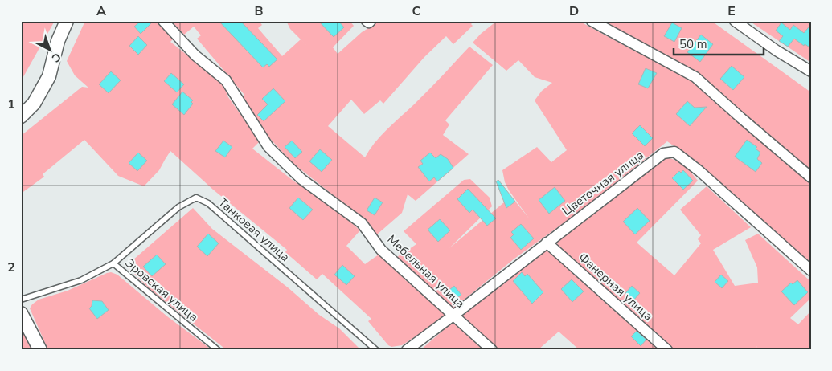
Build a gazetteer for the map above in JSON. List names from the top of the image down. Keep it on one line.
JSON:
{"streets":{"street":["Цветочная улица","Мебельная улица","Фанерная улица"],"lane":["Танковая улица","Эровская улица"]},"crossings":[["Цветочная улица","Мебельная улица"],["Цветочная улица","Фанерная улица"],["Танковая улица","Эровская улица"]],"scale_bar":"50 m","north":"bottom right","grid":{"columns":["A","B","C","D","E"],"rows":["1","2"]}}
